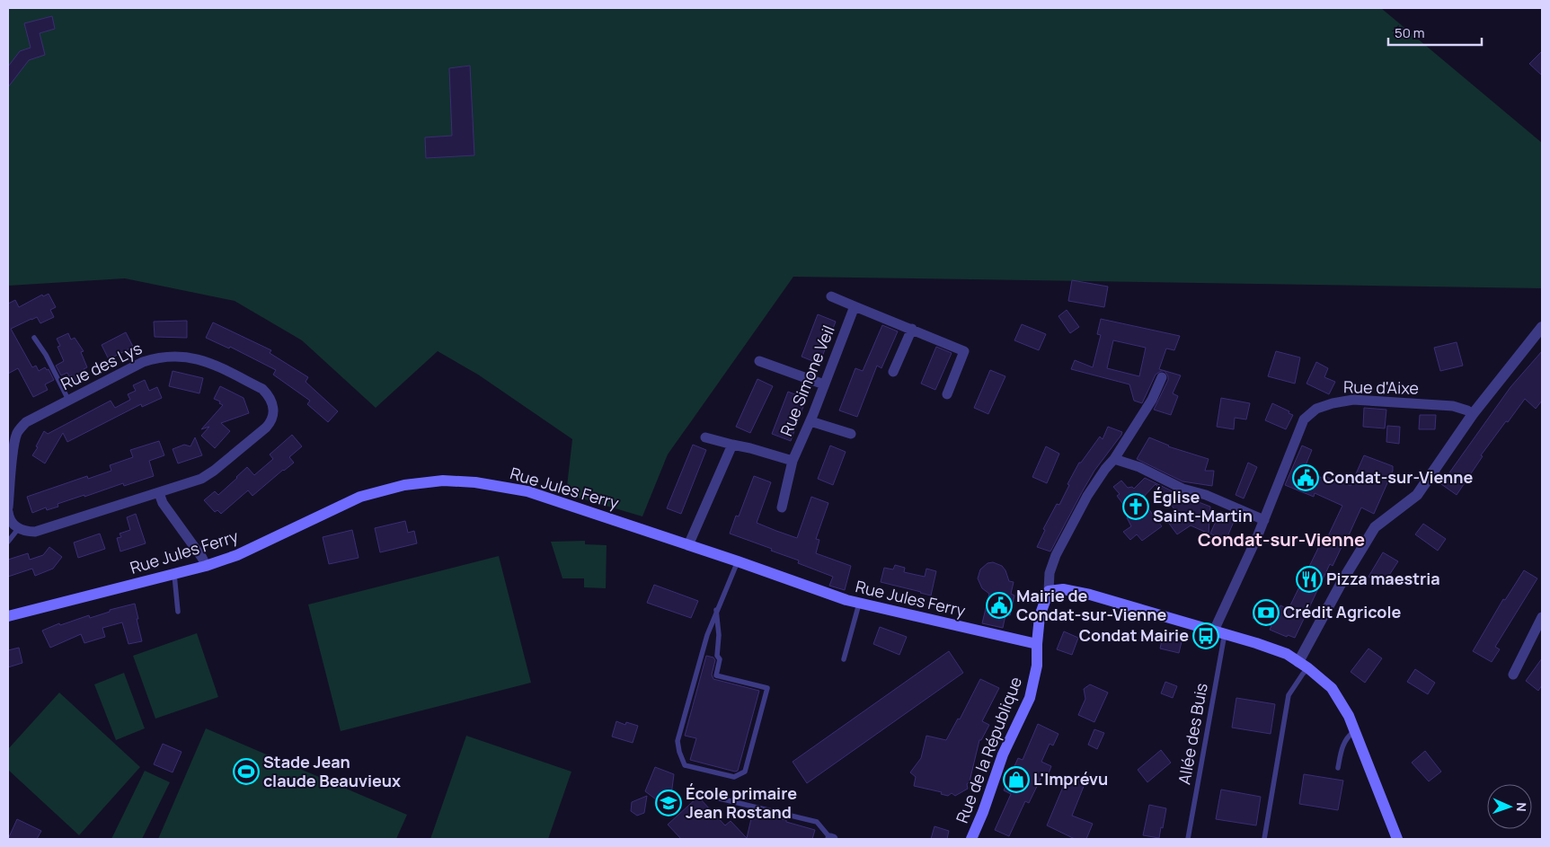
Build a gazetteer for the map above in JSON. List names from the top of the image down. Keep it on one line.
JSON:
{"streets":{"main road":["Rue Jules Ferry","Rue de la République"],"street":["Rue des Lys","Rue Simone Veil","Rue d'Aixe"],"lane":["Allée des Buis"]},"crossings":[["Rue d'Aixe","Allée des Buis"],["Rue Jules Ferry","Rue de la République"]],"districts":["Condat-sur-Vienne"],"places":{"public building":["Condat-sur-Vienne","Mairie de Condat-sur-Vienne"],"church":["Église Saint-Martin"],"restaurant":["Pizza maestria"],"bank":["Crédit Agricole"],"bus stop":["Condat Mairie"],"sports":["Stade Jean claude Beauvieux"],"shop":["L'Imprévu"],"school or university":["École primaire Jean Rostand"]},"scale_bar":"50 m","north":"right"}
